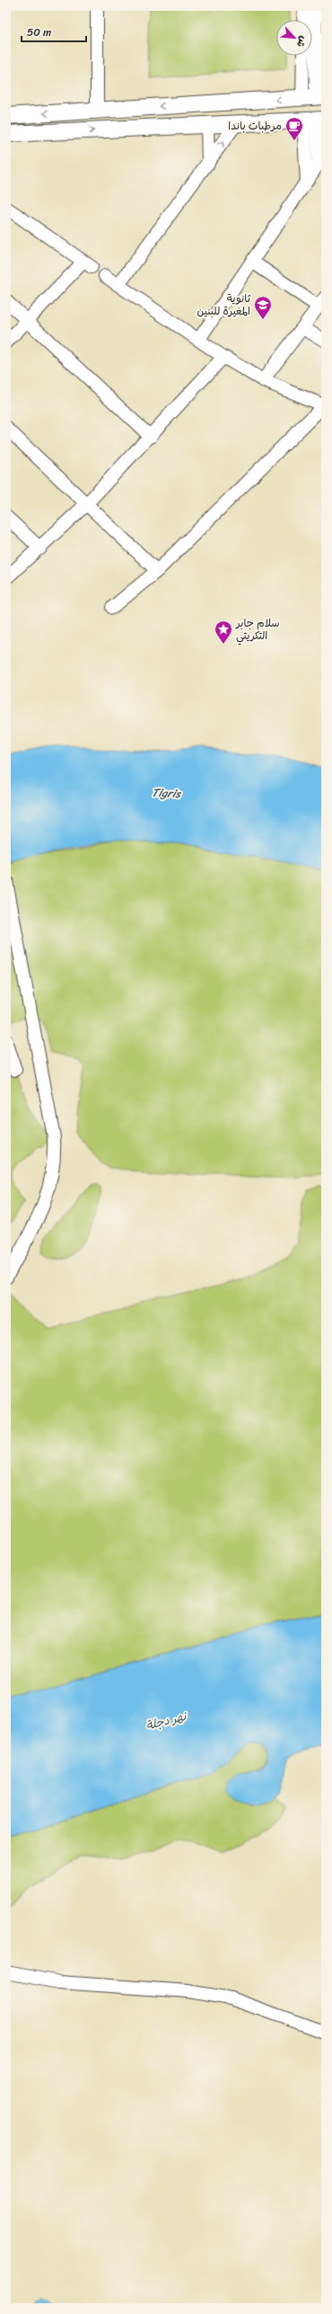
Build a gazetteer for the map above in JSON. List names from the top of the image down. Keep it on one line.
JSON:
{"water":["Tigris","نهر دجلة"],"places":{"cafe":["مرطبات باندا"],"school or university":["ثانوية المغيرة للبنين"],"place":["سلام جابر التكريتي"]},"scale_bar":"50 m","north":"bottom right"}
